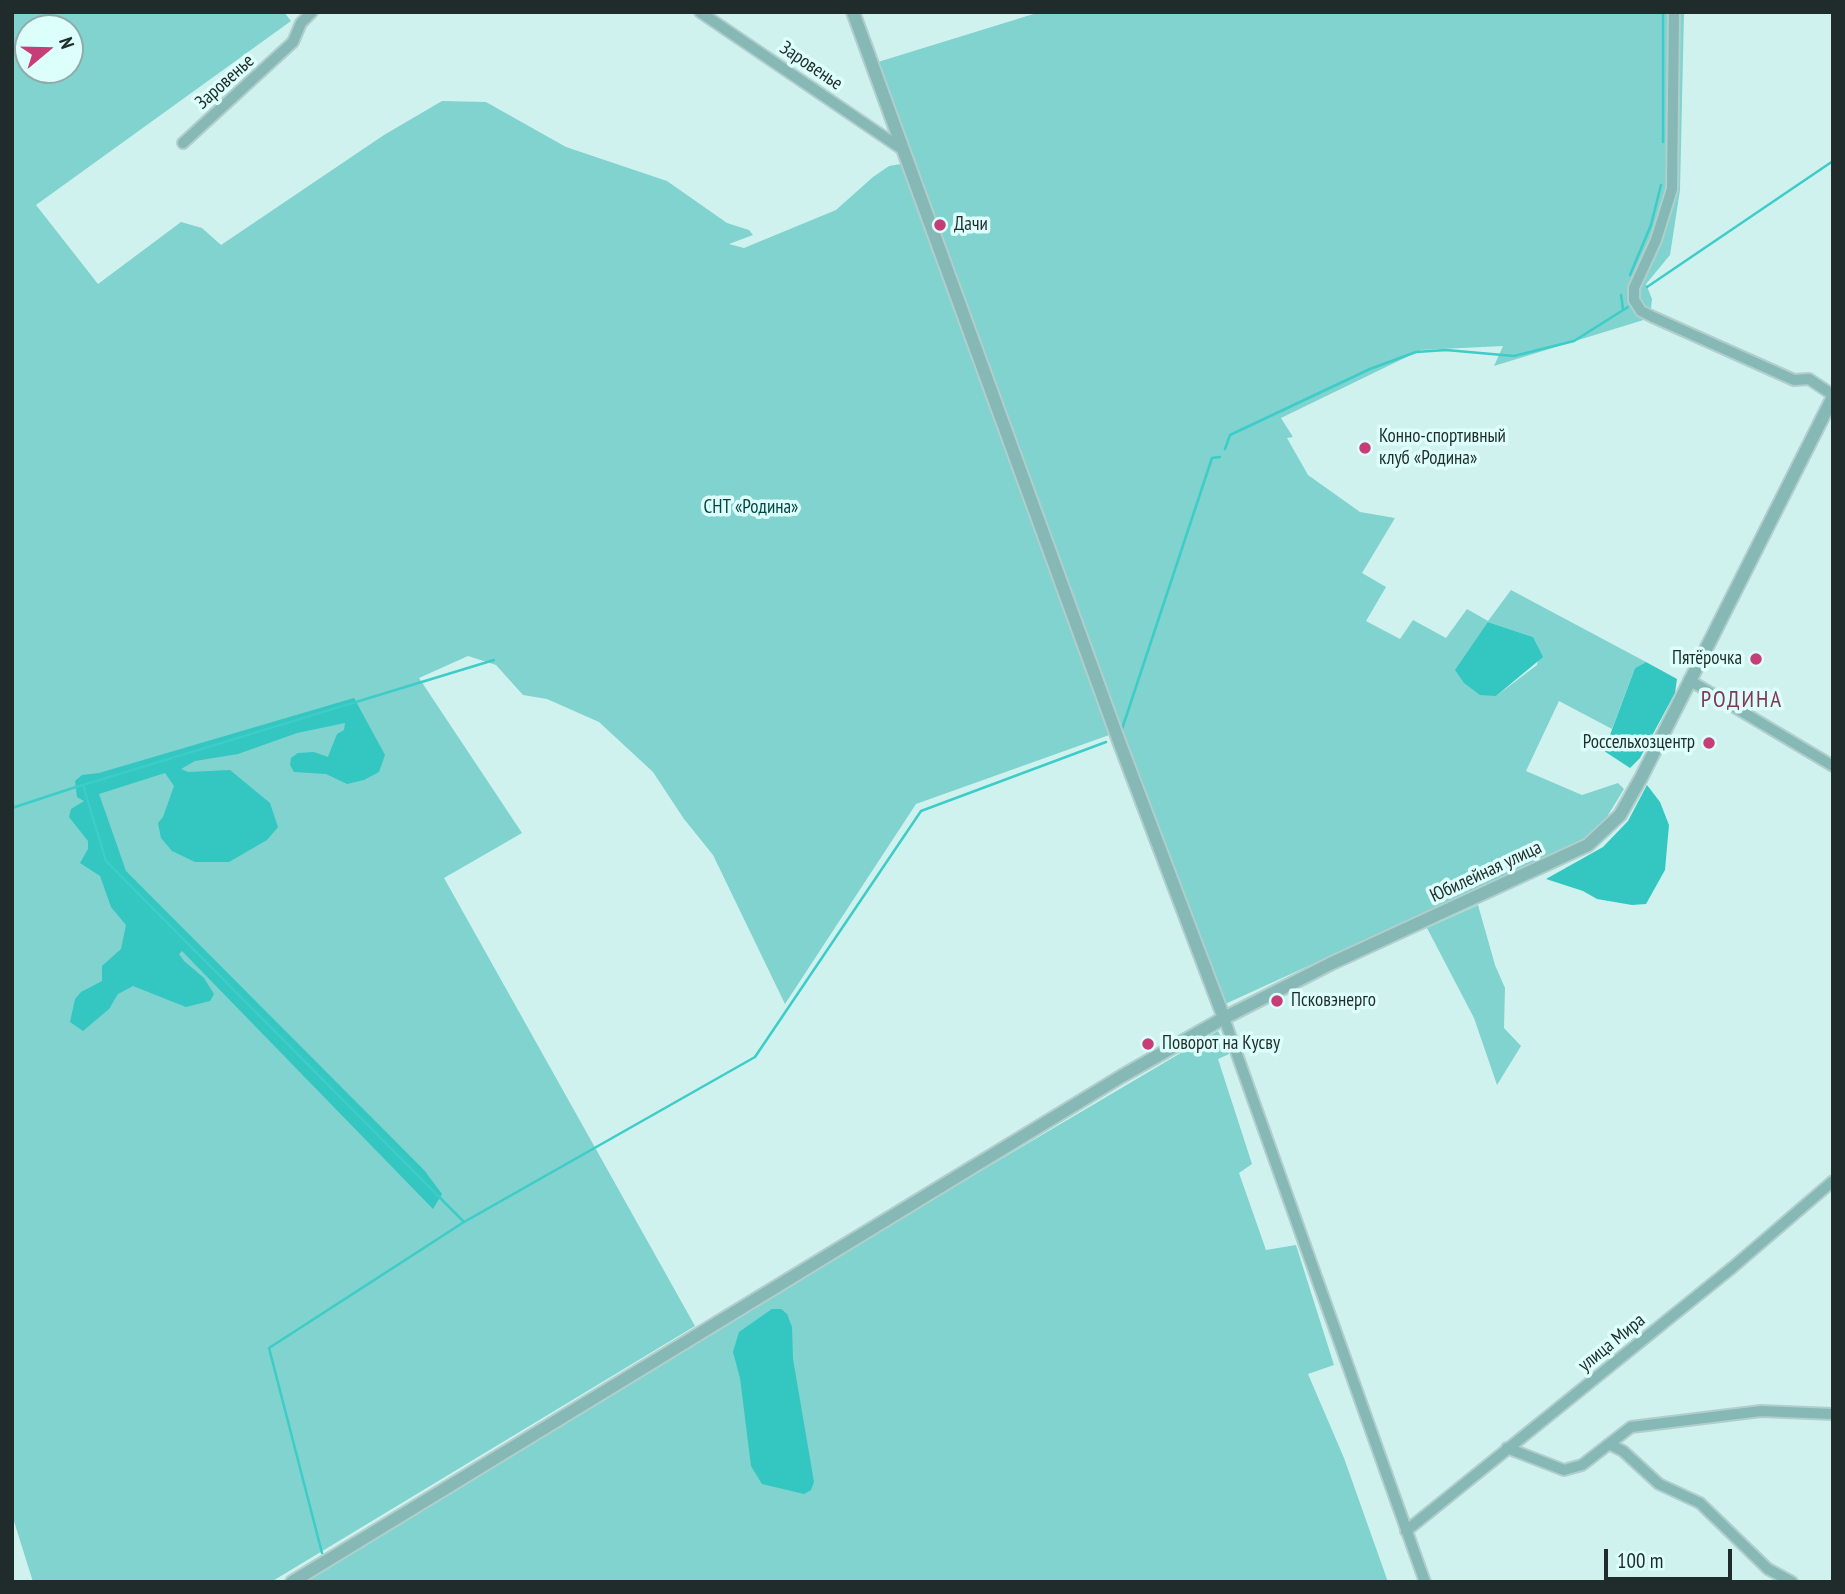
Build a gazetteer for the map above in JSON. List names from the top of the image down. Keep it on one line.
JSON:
{"streets":{"street":["Заровенье","Юбилейная улица","улица Мира"]},"districts":["РОДИНА"],"parks":["СНТ «Родина»"],"places":["Дачи","Конно-спортивный клуб «Родина»","Пятёрочка","Россельхозцентр","Псковэнерго","Поворот на Кусву"],"scale_bar":"100 m","north":"right"}
